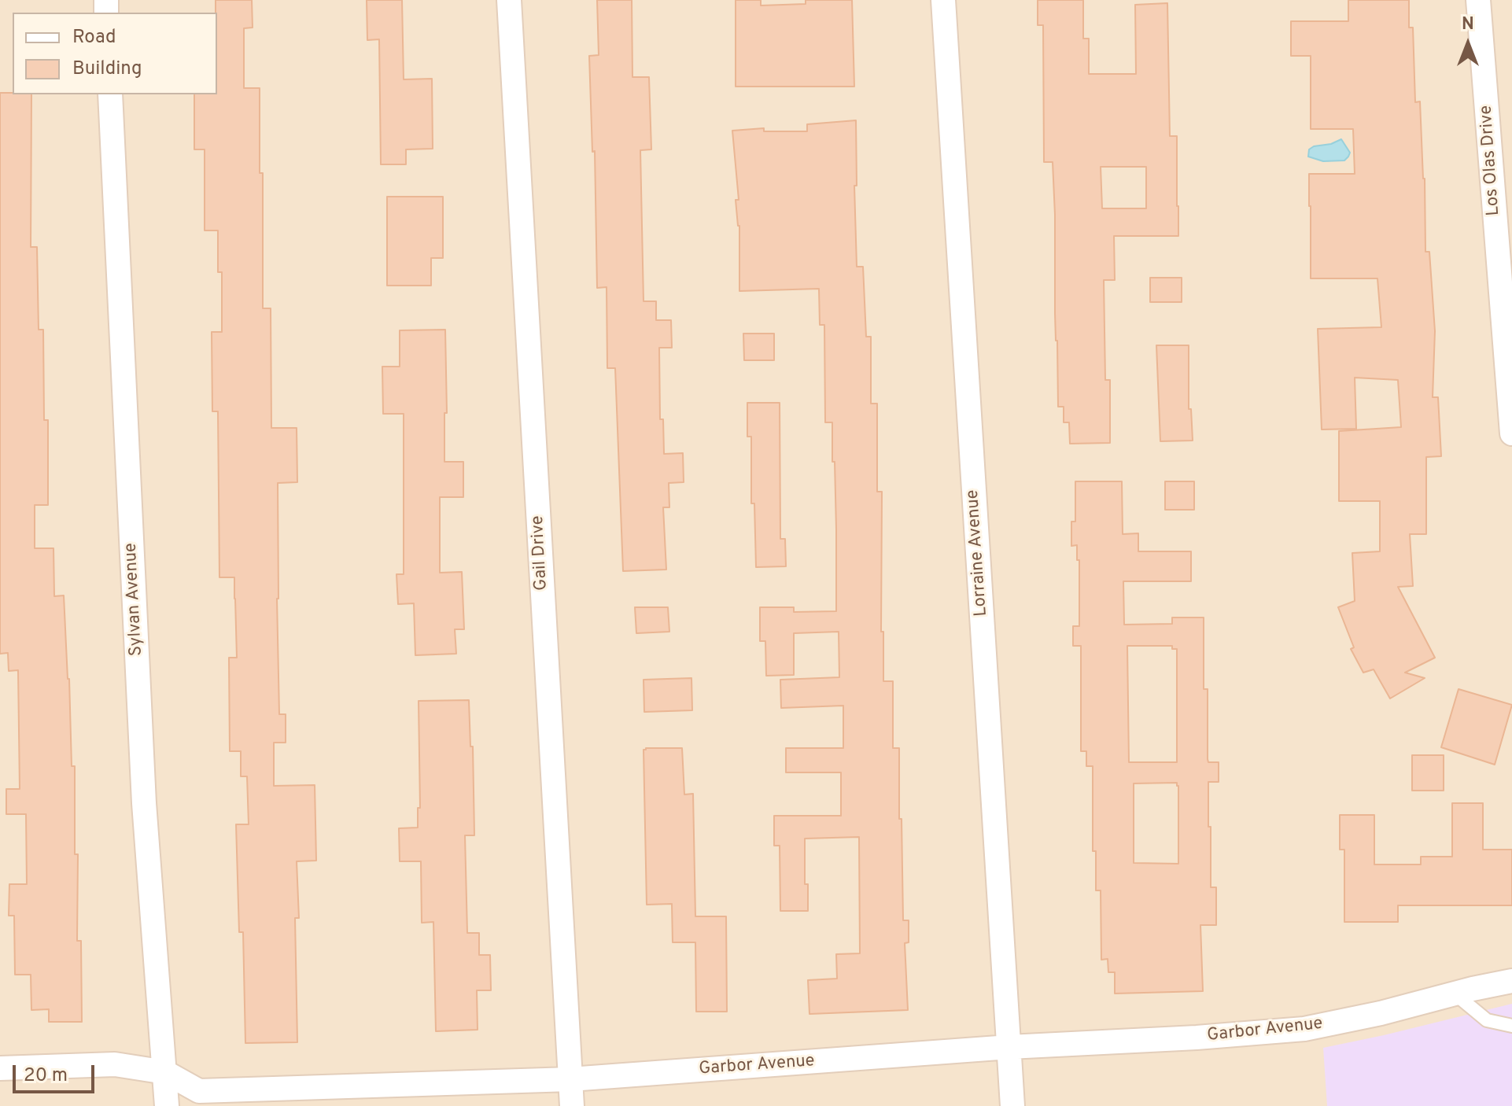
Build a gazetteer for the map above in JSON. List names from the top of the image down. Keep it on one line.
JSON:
{"streets":{"street":["Los Olas Drive","Gail Drive","Lorraine Avenue","Sylvan Avenue","Garbor Avenue"]},"crossings":[["Gail Drive","Garbor Avenue"],["Lorraine Avenue","Garbor Avenue"],["Sylvan Avenue","Garbor Avenue"]],"legend":["Road","Building"],"scale_bar":"20 m","north":"top"}
